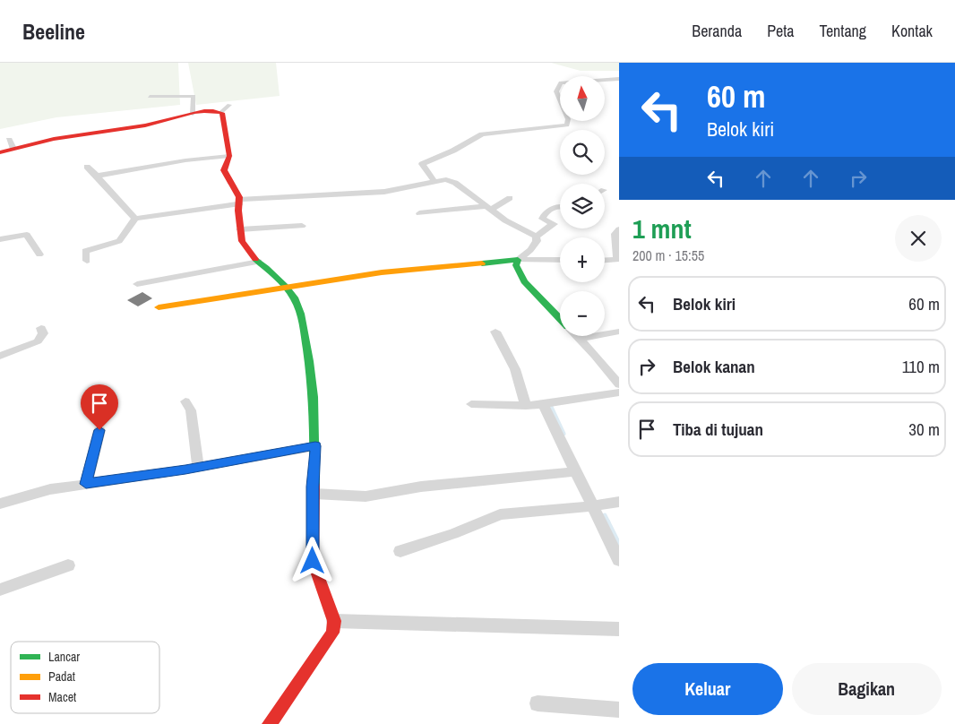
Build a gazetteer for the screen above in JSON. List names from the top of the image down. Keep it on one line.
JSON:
{"legend":["Lancar","Padat","Macet"],"north":"top","page":{"header":"Beeline","nav":["Beranda","Peta","Tentang","Kontak"],"turn":["60 m","Belok kiri"],"map_buttons":["+","−"],"heading":["1 mnt","200 m · 15:55"],"list":[{"name":"Belok kiri","value":"60 m"},{"name":"Belok kanan","value":"110 m"},{"name":"Tiba di tujuan","value":"30 m"}],"buttons":["Keluar","Bagikan"]}}
